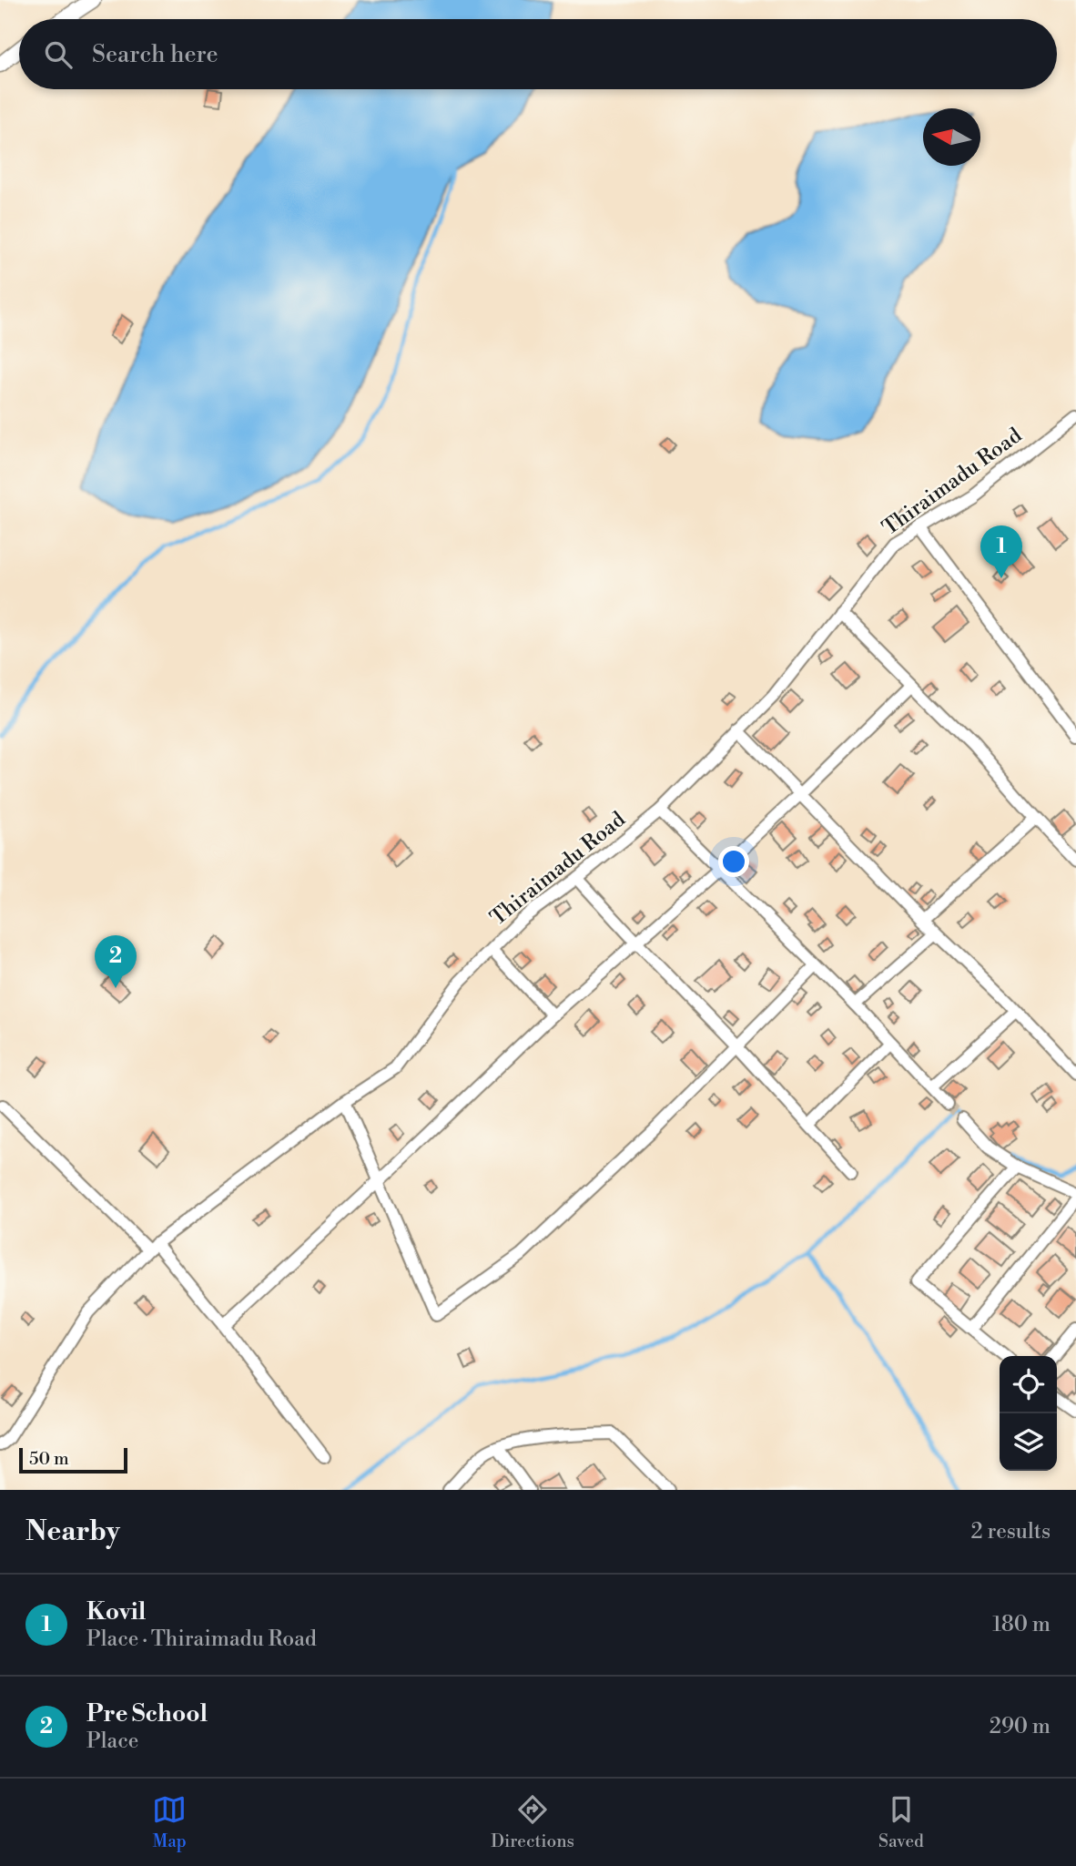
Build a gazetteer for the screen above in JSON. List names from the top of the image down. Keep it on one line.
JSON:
{"streets":{"street":["Thiraimadu Road"]},"scale_bar":"50 m","north":"left","page":{"search":"Search here","pins":["1","2"],"scale":"50 m","heading":["Nearby","2 results"],"list":[{"mark":"1","name":"Kovil","note":"Place · Thiraimadu Road","value":"180 m"},{"mark":"2","name":"Pre School","note":"Place","value":"290 m"}],"nav":["Map","Directions","Saved"]}}
